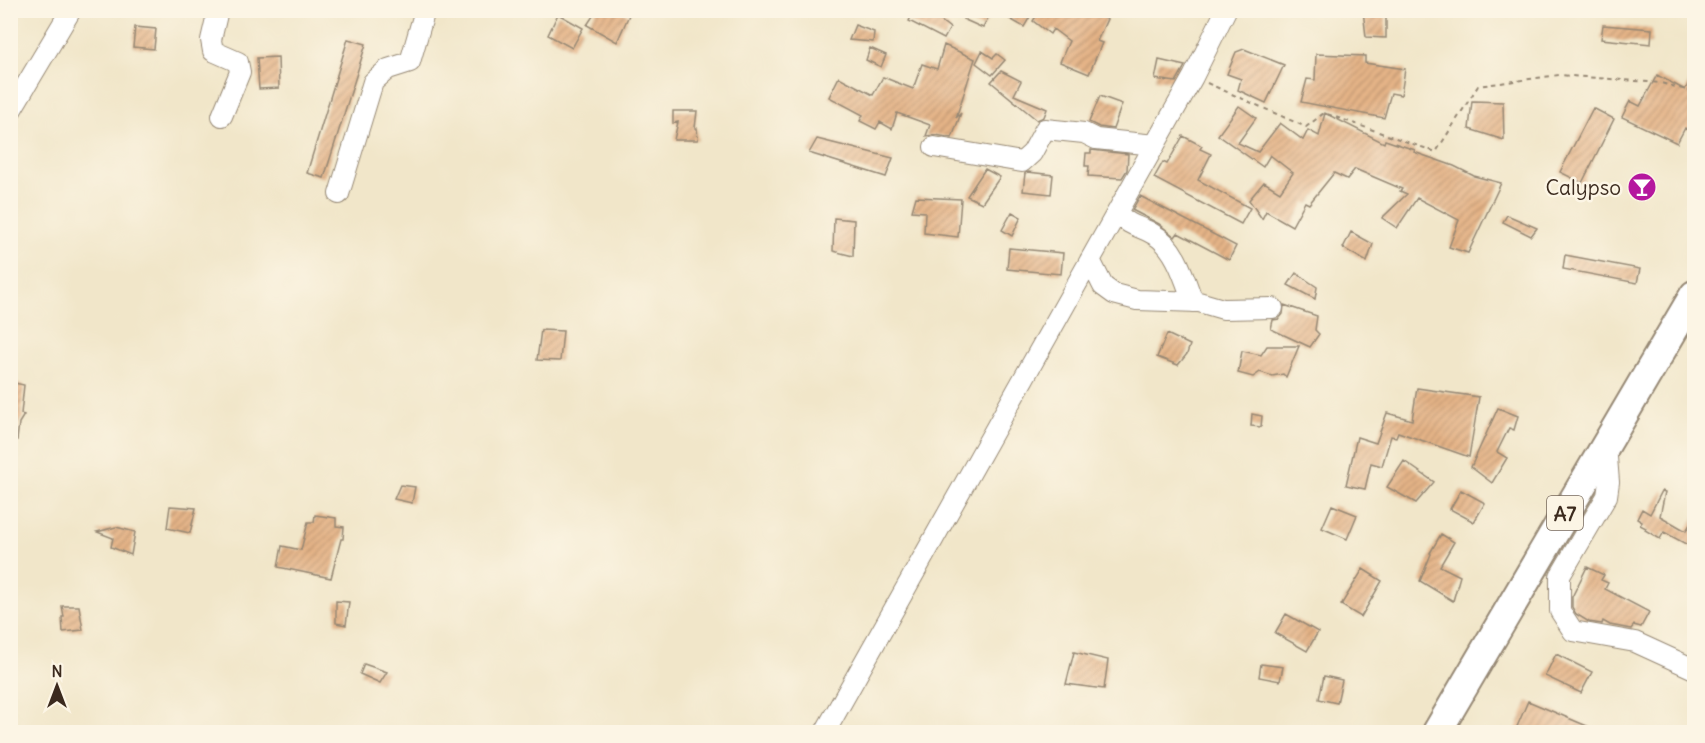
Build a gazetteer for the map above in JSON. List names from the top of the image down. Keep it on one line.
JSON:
{"streets":{"highway":["A7"]},"places":{"bar":["Calypso"]},"north":"top"}
